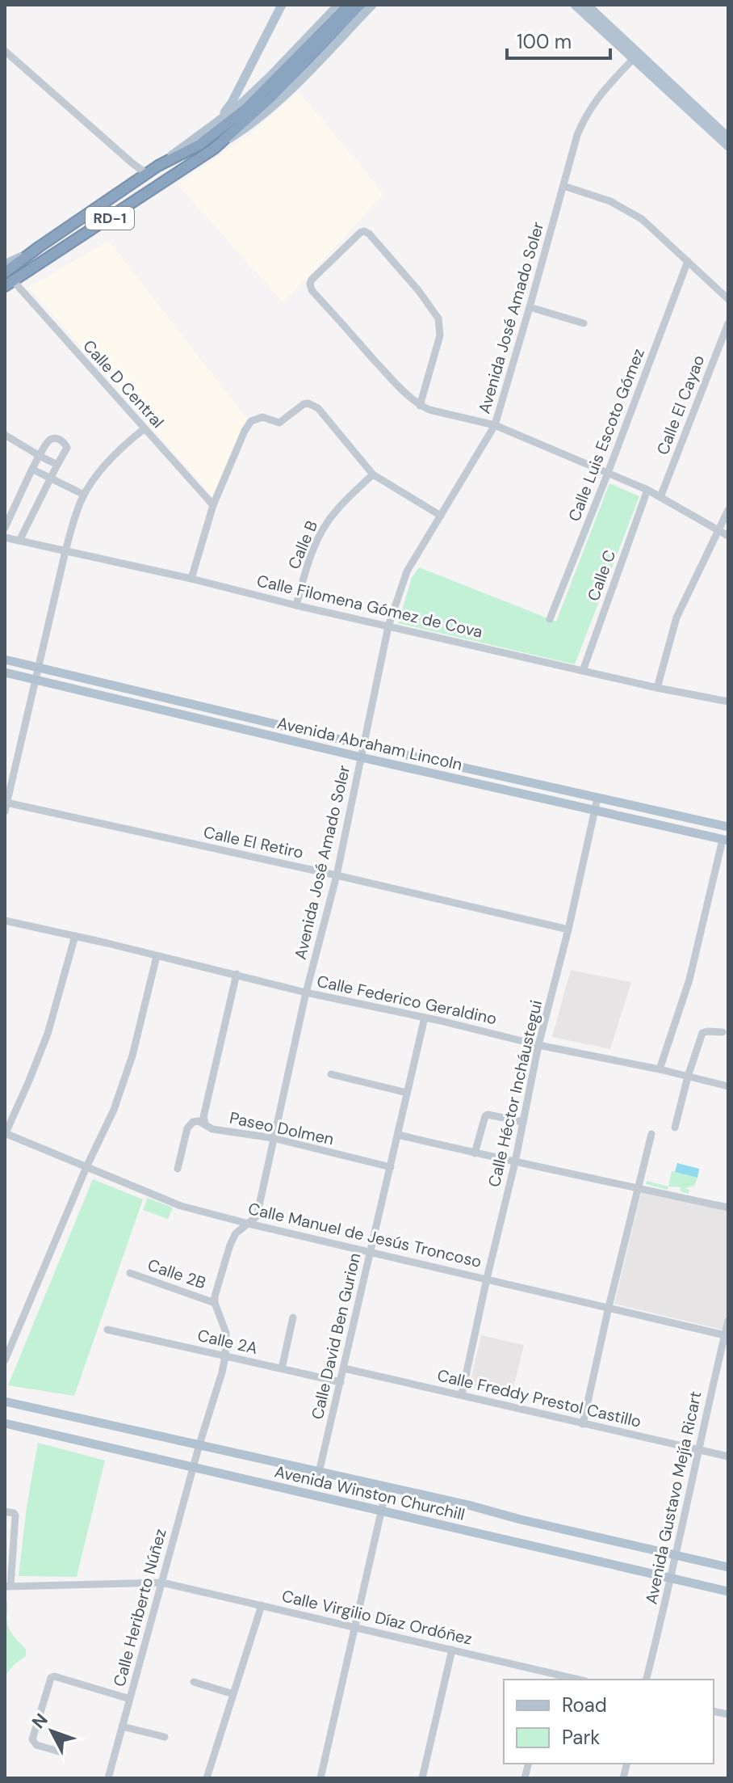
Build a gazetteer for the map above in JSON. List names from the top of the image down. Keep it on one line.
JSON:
{"streets":{"highway":["RD-1"],"main road":["Avenida Abraham Lincoln","Avenida Winston Churchill"],"street":["Avenida José Amado Soler","Calle D Central","Calle El Cayao","Calle Luis Escoto Gómez","Calle B","Calle C","Calle Filomena Gómez de Cova","Calle El Retiro","Calle Federico Geraldino","Calle Héctor Incháustegui","Paseo Dolmen","Calle Manuel de Jesús Troncoso","Calle 2B","Calle David Ben Gurion","Calle 2A","Calle Freddy Prestol Castillo","Avenida Gustavo Mejía Ricart","Calle Heriberto Núñez","Calle Virgilio Díaz Ordóñez"]},"crossings":[["RD-1","Calle D Central"],["Avenida José Amado Soler","Calle Filomena Gómez de Cova"],["Avenida José Amado Soler","Avenida Abraham Lincoln"],["Avenida José Amado Soler","Calle El Retiro"],["Avenida José Amado Soler","Calle Federico Geraldino"],["Avenida José Amado Soler","Paseo Dolmen"],["Avenida José Amado Soler","Calle Manuel de Jesús Troncoso"],["Avenida José Amado Soler","Calle 2B"],["Calle B","Calle Filomena Gómez de Cova"],["Calle C","Calle Filomena Gómez de Cova"],["Avenida Abraham Lincoln","Calle Héctor Incháustegui"],["Calle El Retiro","Calle Héctor Incháustegui"],["Calle Federico Geraldino","Calle Héctor Incháustegui"],["Calle Federico Geraldino","Paseo Dolmen"],["Calle Federico Geraldino","Calle David Ben Gurion"],["Calle Héctor Incháustegui","Calle Manuel de Jesús Troncoso"],["Calle Héctor Incháustegui","Calle Freddy Prestol Castillo"],["Paseo Dolmen","Calle David Ben Gurion"],["Calle Manuel de Jesús Troncoso","Calle David Ben Gurion"],["Calle Manuel de Jesús Troncoso","Avenida Gustavo Mejía Ricart"],["Calle David Ben Gurion","Calle 2A"],["Calle David Ben Gurion","Calle Freddy Prestol Castillo"],["Calle David Ben Gurion","Avenida Winston Churchill"],["Calle Freddy Prestol Castillo","Avenida Gustavo Mejía Ricart"],["Avenida Winston Churchill","Avenida Gustavo Mejía Ricart"],["Avenida Winston Churchill","Calle Heriberto Núñez"],["Calle Heriberto Núñez","Calle Virgilio Díaz Ordóñez"]],"legend":["Road","Park"],"scale_bar":"100 m","north":"top left"}
